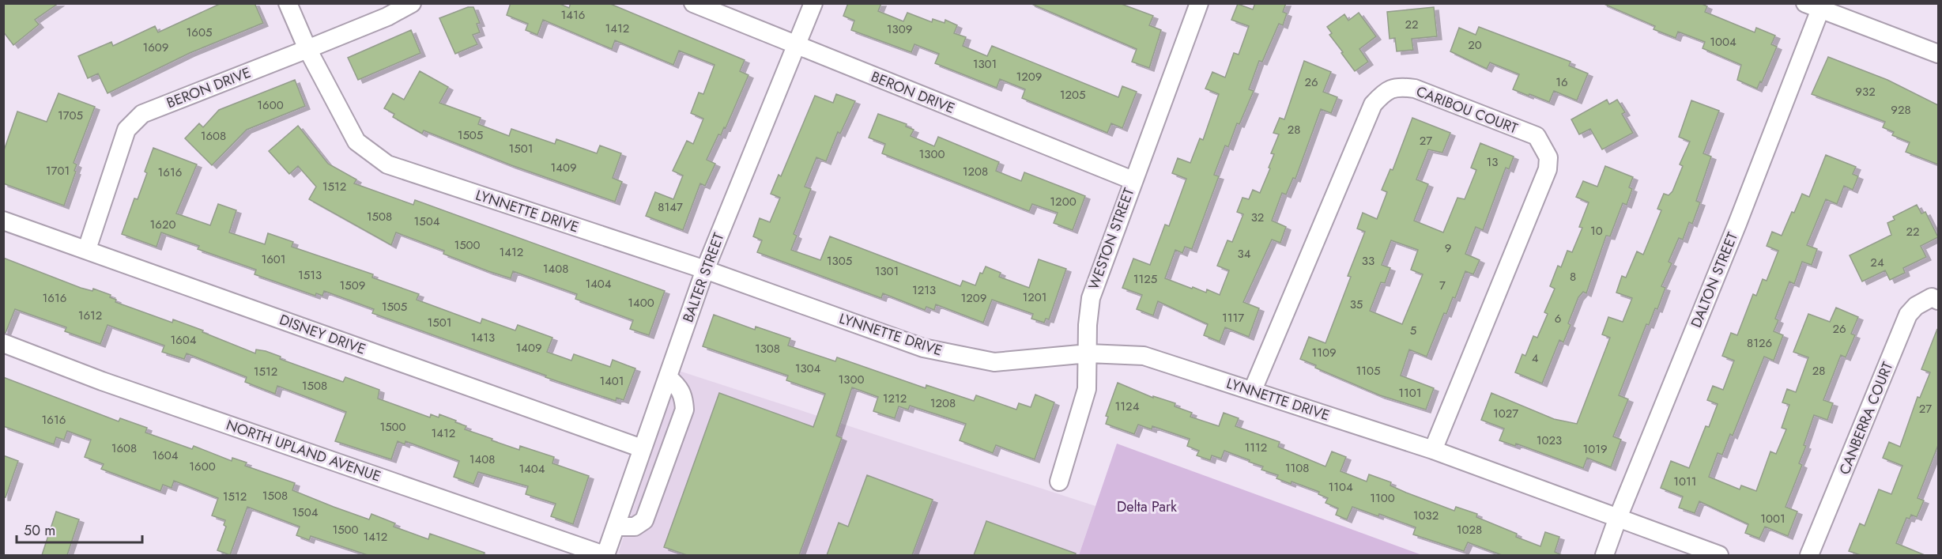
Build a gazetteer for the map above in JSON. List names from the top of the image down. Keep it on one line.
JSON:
{"streets":{"street":["BERON DRIVE","CARIBOU COURT","LYNNETTE DRIVE","WESTON STREET","BALTER STREET","DALTON STREET","DISNEY DRIVE","CANBERRA COURT","NORTH UPLAND AVENUE"]},"crossings":[["BERON DRIVE","LYNNETTE DRIVE"],["BERON DRIVE","WESTON STREET"],["BERON DRIVE","BALTER STREET"],["BERON DRIVE","DISNEY DRIVE"],["CARIBOU COURT","LYNNETTE DRIVE"],["LYNNETTE DRIVE","WESTON STREET"],["LYNNETTE DRIVE","BALTER STREET"],["LYNNETTE DRIVE","DALTON STREET"],["BALTER STREET","DISNEY DRIVE"],["BALTER STREET","NORTH UPLAND AVENUE"]],"parks":["Delta Park"],"house_numbers":["1416","22","1412","1309","1605","1004","20","1609","1301","1209","26","16","932","1205","1600","928","1705","28","1505","1608","27","1501","1300","13","1409","1701","1208","1616","1512","1200","8147","1508","32","1504","1620","10","22","1500","9","1412","34","1601","1305","33","24","1408","1301","1513","8","1125","1404","1509","7","1213","1201","1616","1209","1400","35","1505","1612","1117","6","1501","26","5","1413","1604","8126","1409","1308","1109","4","1304","1105","28","1512","1300","1401","1508","1101","1212","1208","1124","27","1027","1616","1500","1412","1023","1112","1608","1019","1604","1408","1600","1108","1404","1011","1104","1508","1512","1100","1504","1032","1001","1500","1028","1412"],"scale_bar":"50 m"}
